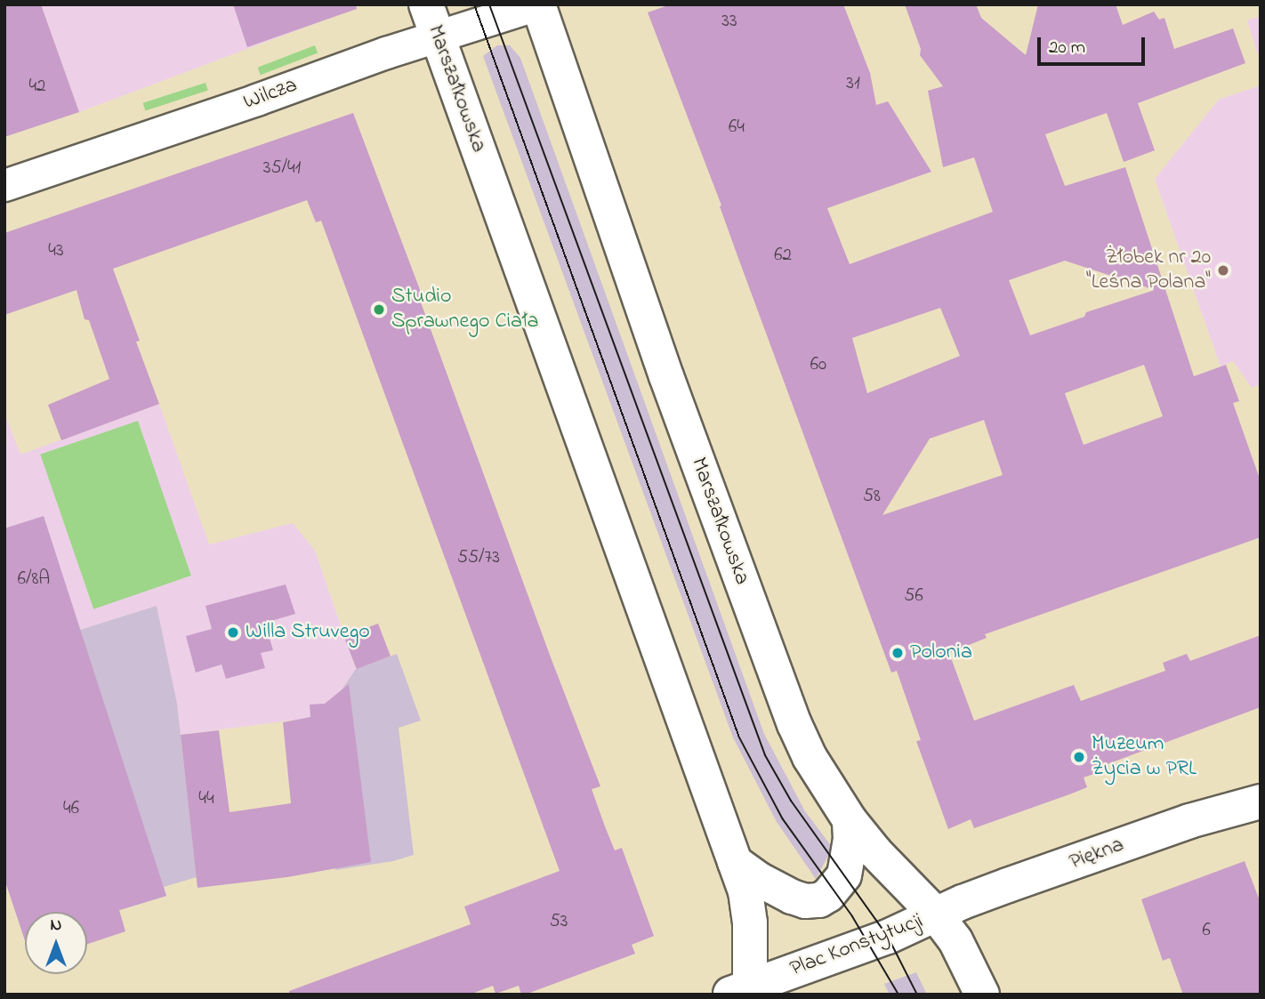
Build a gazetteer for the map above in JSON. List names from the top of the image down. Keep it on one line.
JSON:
{"streets":{"main road":["Marszałkowska","Piękna","Plac Konstytucji"],"street":["Wilcza"]},"crossings":[["Marszałkowska","Wilcza"],["Marszałkowska","Piękna"],["Marszałkowska","Plac Konstytucji"],["Piękna","Plac Konstytucji"]],"places":["Żłobek nr 20 \"Leśna Polana\"","Studio Sprawnego Ciała","Willa Struvego","Polonia","Muzeum Życia w PRL"],"house_numbers":["33","31","42","64","35/41","43","62","60","58","55/73","6/8A","56","44","46","53","6"],"scale_bar":"20 m","north":"top"}
